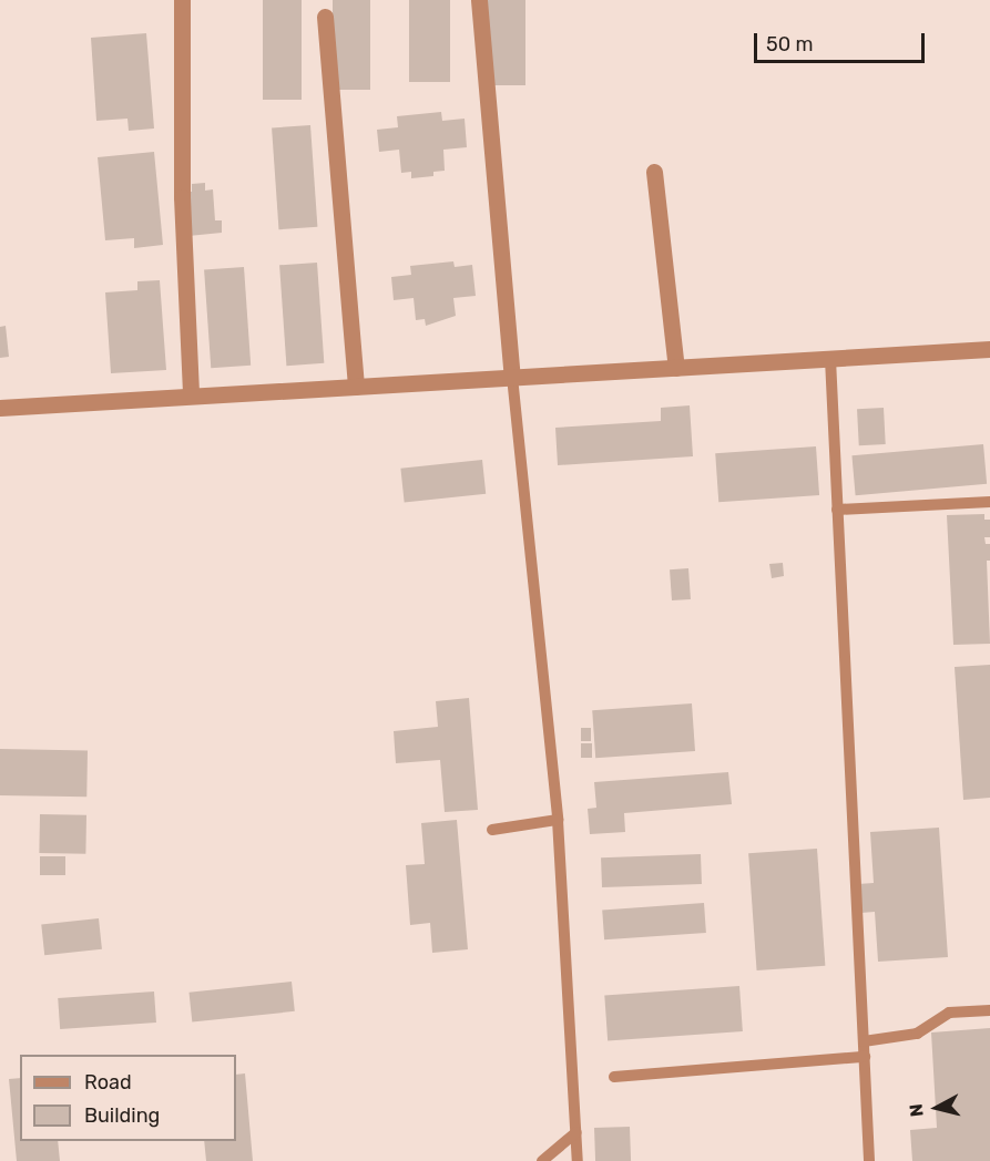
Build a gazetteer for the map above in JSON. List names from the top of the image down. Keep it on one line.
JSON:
{"legend":["Road","Building"],"scale_bar":"50 m","north":"left"}
